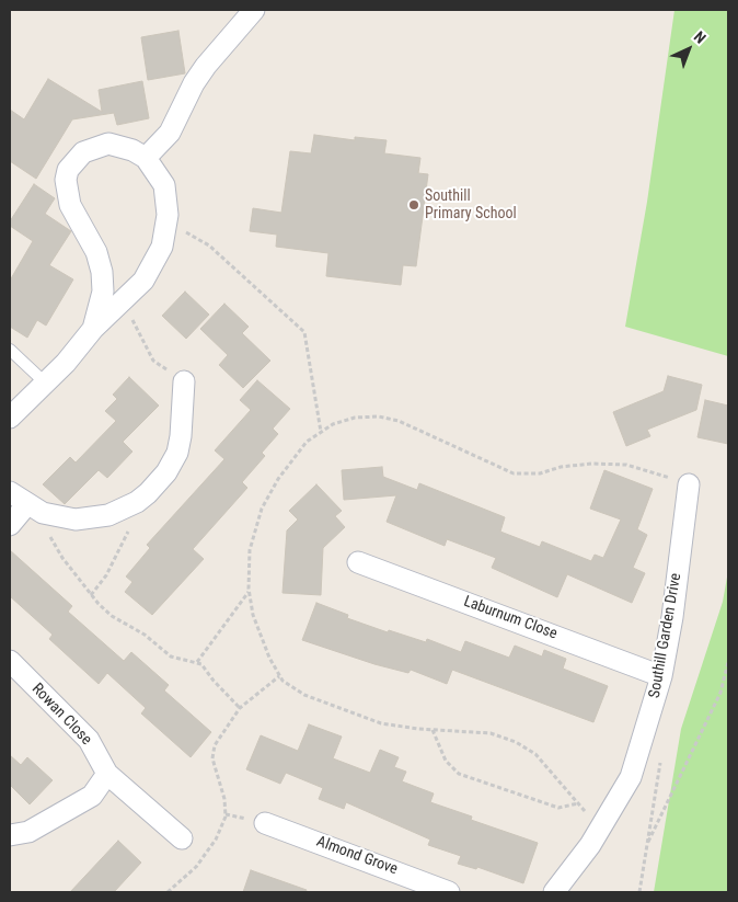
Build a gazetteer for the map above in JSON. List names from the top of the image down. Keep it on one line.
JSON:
{"streets":{"street":["Laburnum Close","Southill Garden Drive","Rowan Close","Almond Grove"]},"crossings":[["Laburnum Close","Southill Garden Drive"]],"places":["Southill Primary School"],"north":"top right"}
